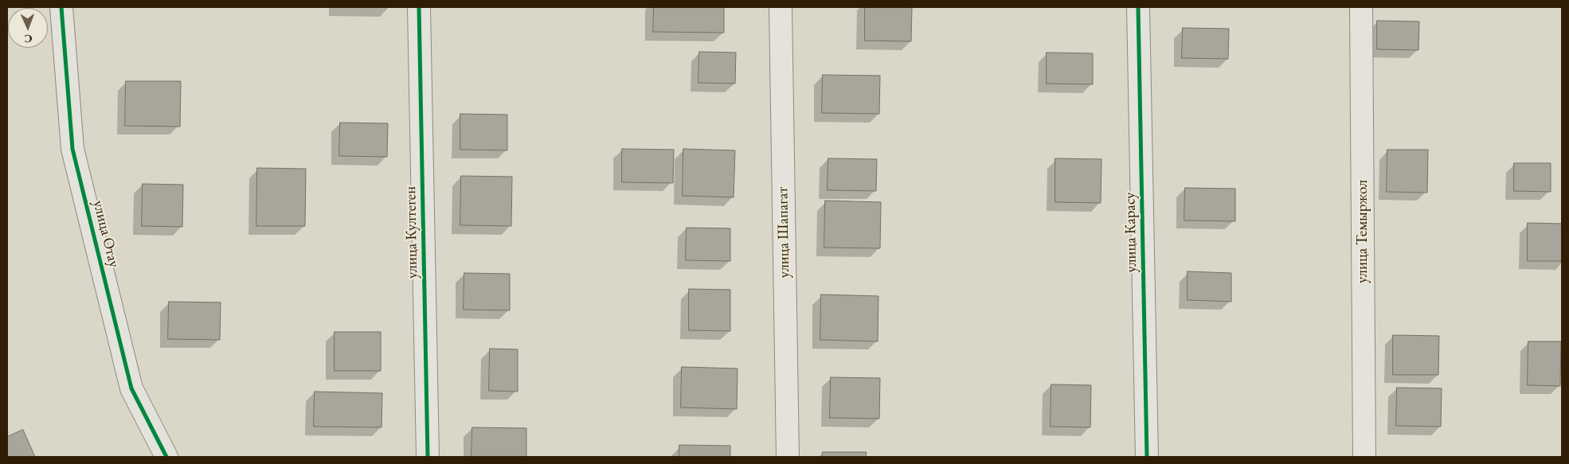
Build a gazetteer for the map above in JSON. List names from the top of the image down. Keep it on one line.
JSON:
{"streets":{"street":["улица Темыржол","улица Култеген","улица Шапагат","улица Карасу","улица Отау"]},"north":"bottom"}
